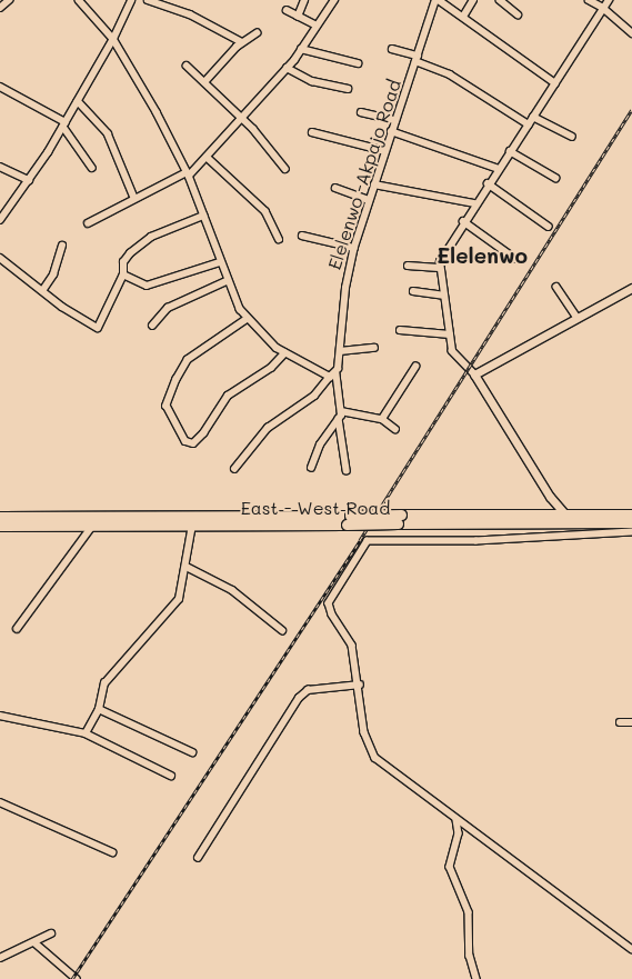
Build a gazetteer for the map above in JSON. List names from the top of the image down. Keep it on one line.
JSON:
{"streets":{"main road":["East - West Road"],"street":["Elelenwo -Akpajo Road"]},"districts":["Elelenwo"]}
